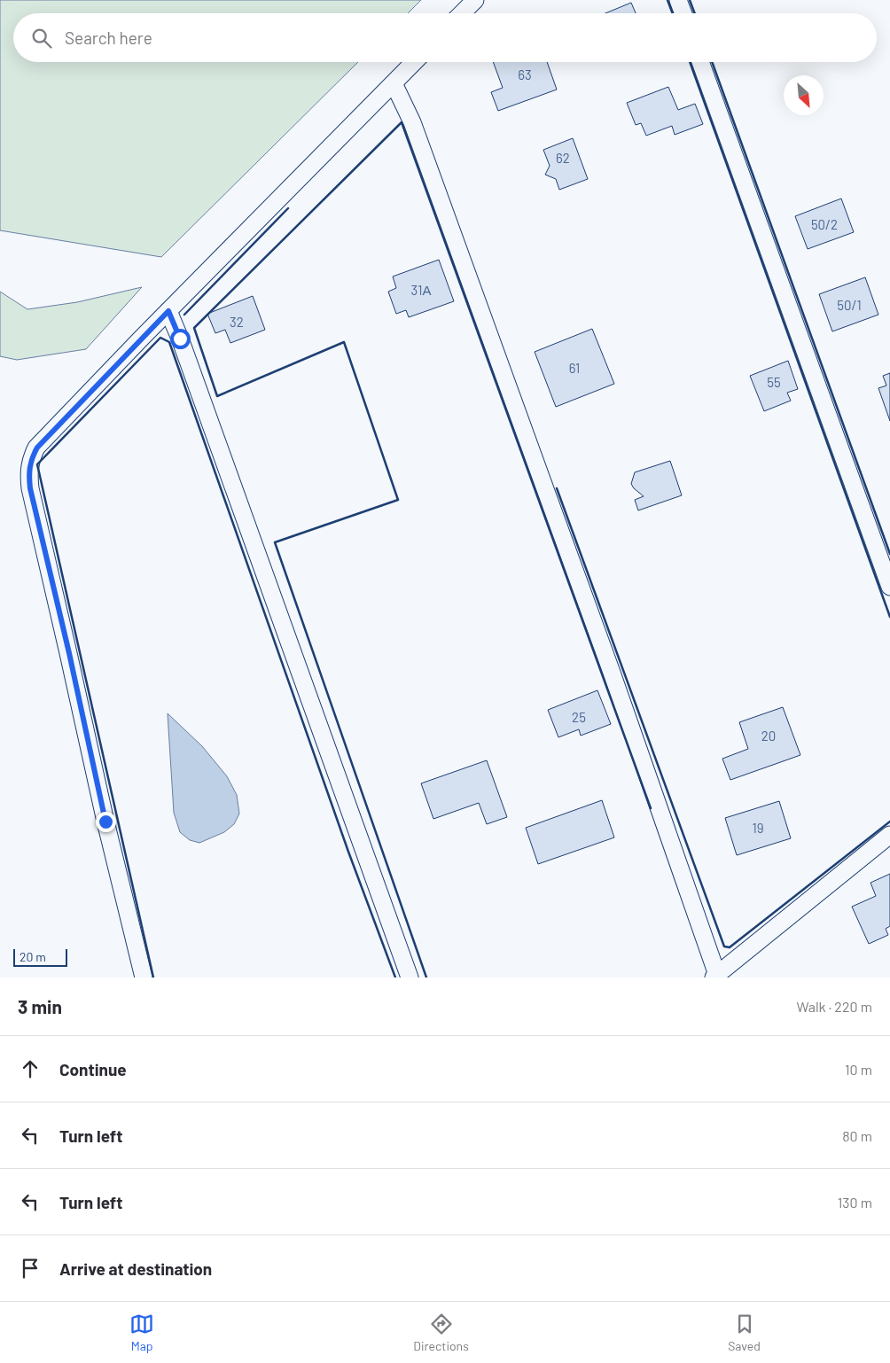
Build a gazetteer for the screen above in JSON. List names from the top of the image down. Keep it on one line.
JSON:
{"house_numbers":["63","62","50/2","31А","50/1","32","61","55","25","20","19"],"scale_bar":"20 m","north":"bottom right","page":{"search":"Search here","scale":"20 m","heading":["3 min","Walk · 220 m"],"list":[["Continue","10 m"],["Turn left","80 m"],["Turn left","130 m"],"Arrive at destination"],"nav":["Map","Directions","Saved"]}}
